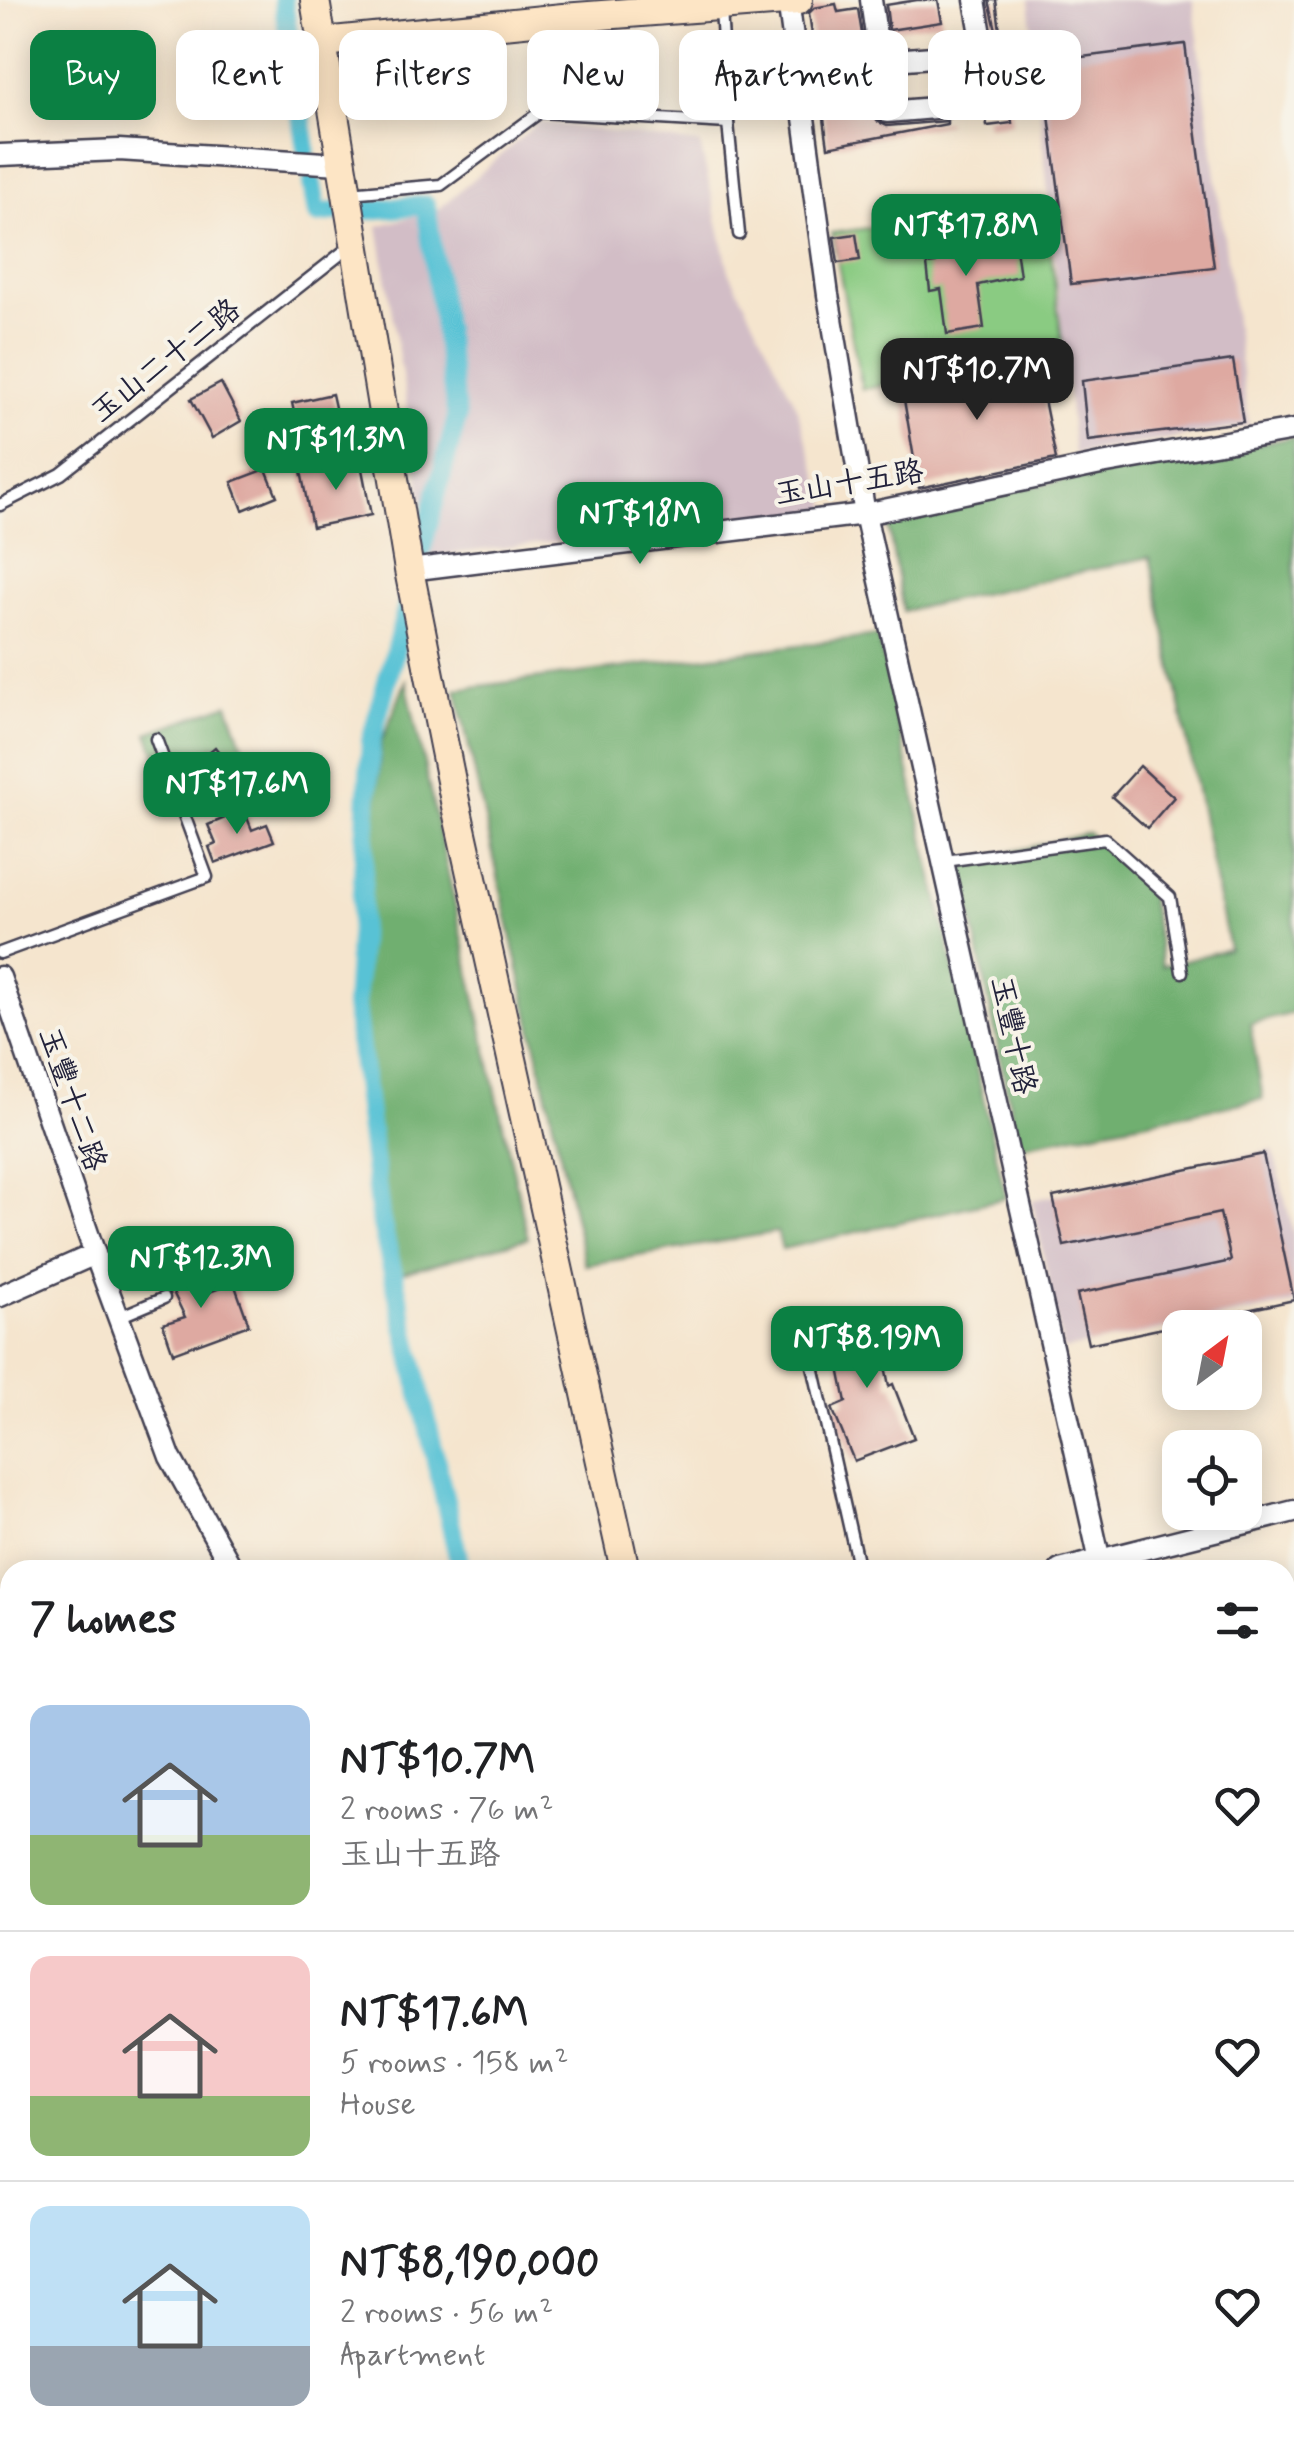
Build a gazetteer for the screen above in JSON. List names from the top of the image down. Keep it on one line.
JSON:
{"streets":{"street":["玉山十五路","玉豐十路","玉豐十二路"],"lane":["玉山二十二路"]},"crossings":[["玉山十五路","玉豐十路"]],"north":"top right","page":{"chip":["Buy","Rent","Filters","New","Apartment","House"],"price":["NT$17.8M","NT$10.7M","NT$11.3M","NT$18M","NT$17.6M","NT$12.3M","NT$8.19M"],"heading":"7 homes","list":[{"name":"NT$10.7M","note":"2 rooms · 76 m² · 玉山十五路"},{"name":"NT$17.6M","note":"5 rooms · 158 m² · House"},{"name":"NT$8,190,000","note":"2 rooms · 56 m² · Apartment"}]}}
